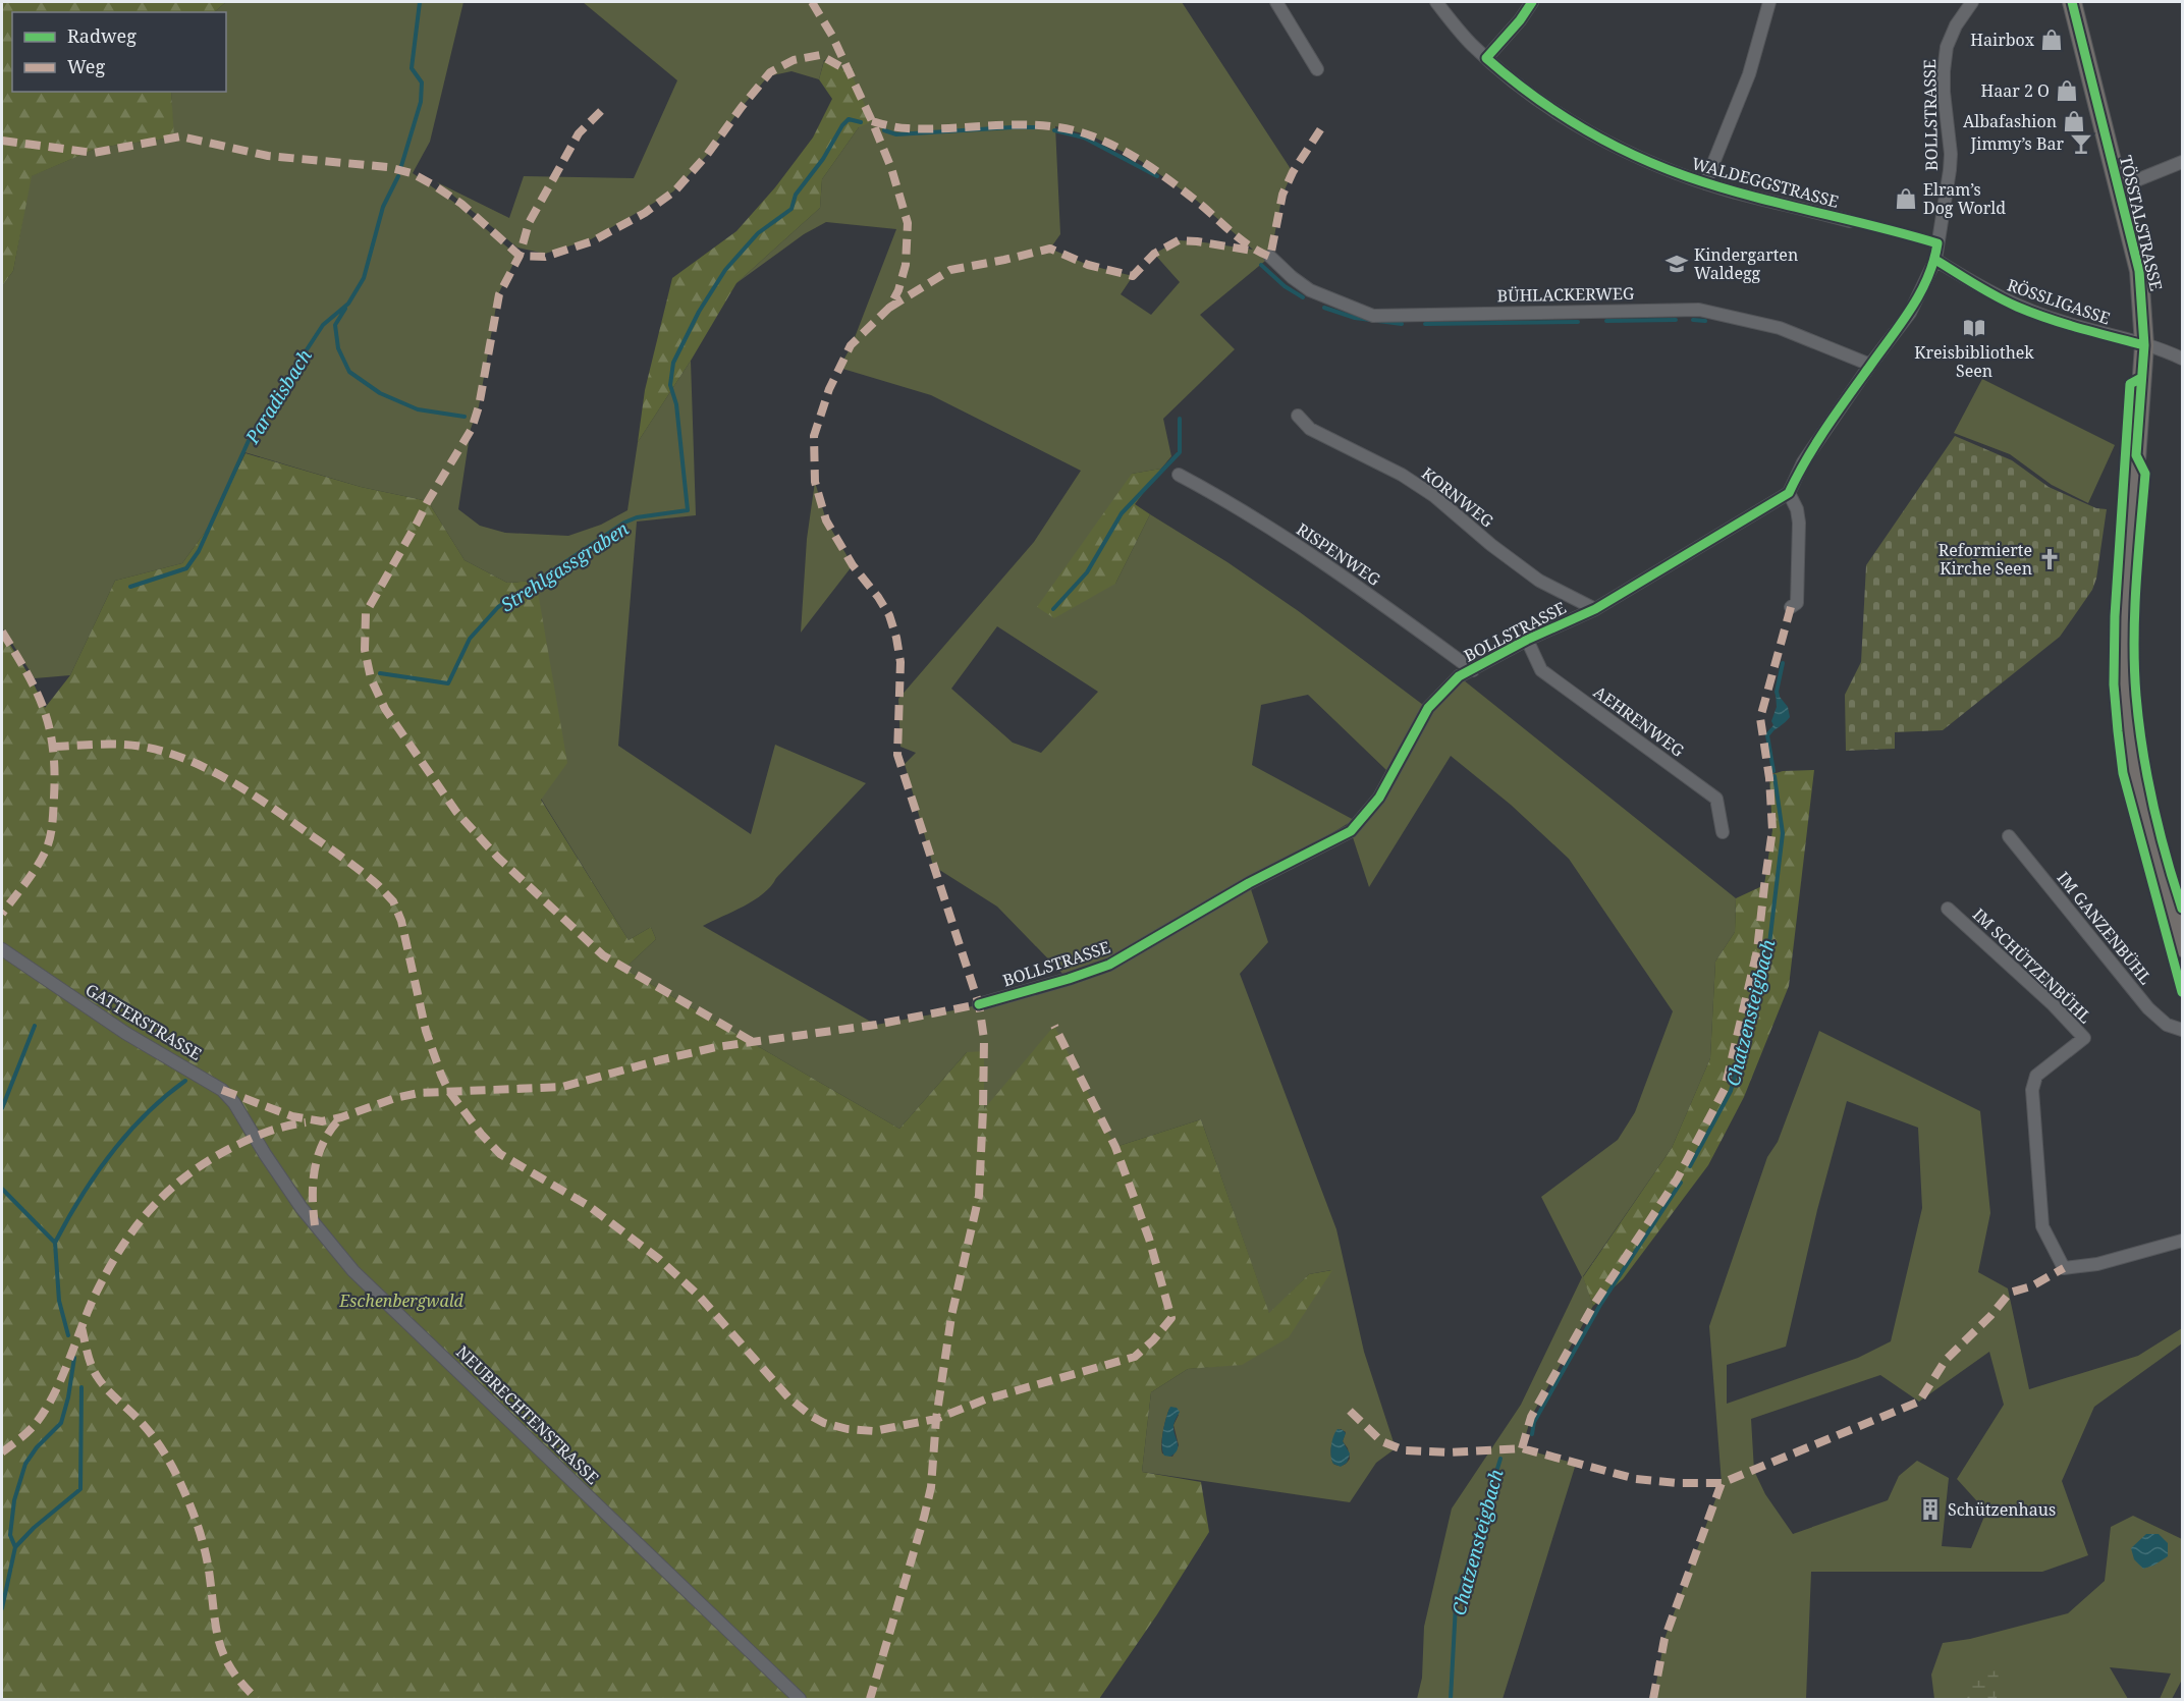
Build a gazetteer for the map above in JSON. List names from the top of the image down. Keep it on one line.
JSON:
{"streets":{"main road":["TÖSSTALSTRASSE"],"street":["BOLLSTRASSE","WALDEGGSTRASSE","BÜHLACKERWEG","RÖSSLIGASSE","KORNWEG","RISPENWEG","AEHRENWEG","IM GANZENBÜHL","IM SCHÜTZENBÜHL","GATTERSTRASSE","NEUBRECHTENSTRASSE"]},"crossings":[["BOLLSTRASSE","BÜHLACKERWEG"],["BOLLSTRASSE","RÖSSLIGASSE"],["BOLLSTRASSE","KORNWEG"],["BOLLSTRASSE","RISPENWEG"],["BOLLSTRASSE","AEHRENWEG"],["TÖSSTALSTRASSE","RÖSSLIGASSE"],["GATTERSTRASSE","NEUBRECHTENSTRASSE"]],"water":["Paradisbach","Strehlgassgraben","Chatzensteigbach"],"parks":["Eschenbergwald"],"places":{"shop":["Hairbox","Haar 2 O","Albafashion","Elram’s Dog World"],"bar":["Jimmy’s Bar"],"school or university":["Kindergarten Waldegg"],"library":["Kreisbibliothek Seen"],"church":["Reformierte Kirche Seen"],"building":["Schützenhaus"]},"legend":["Radweg","Weg"]}
